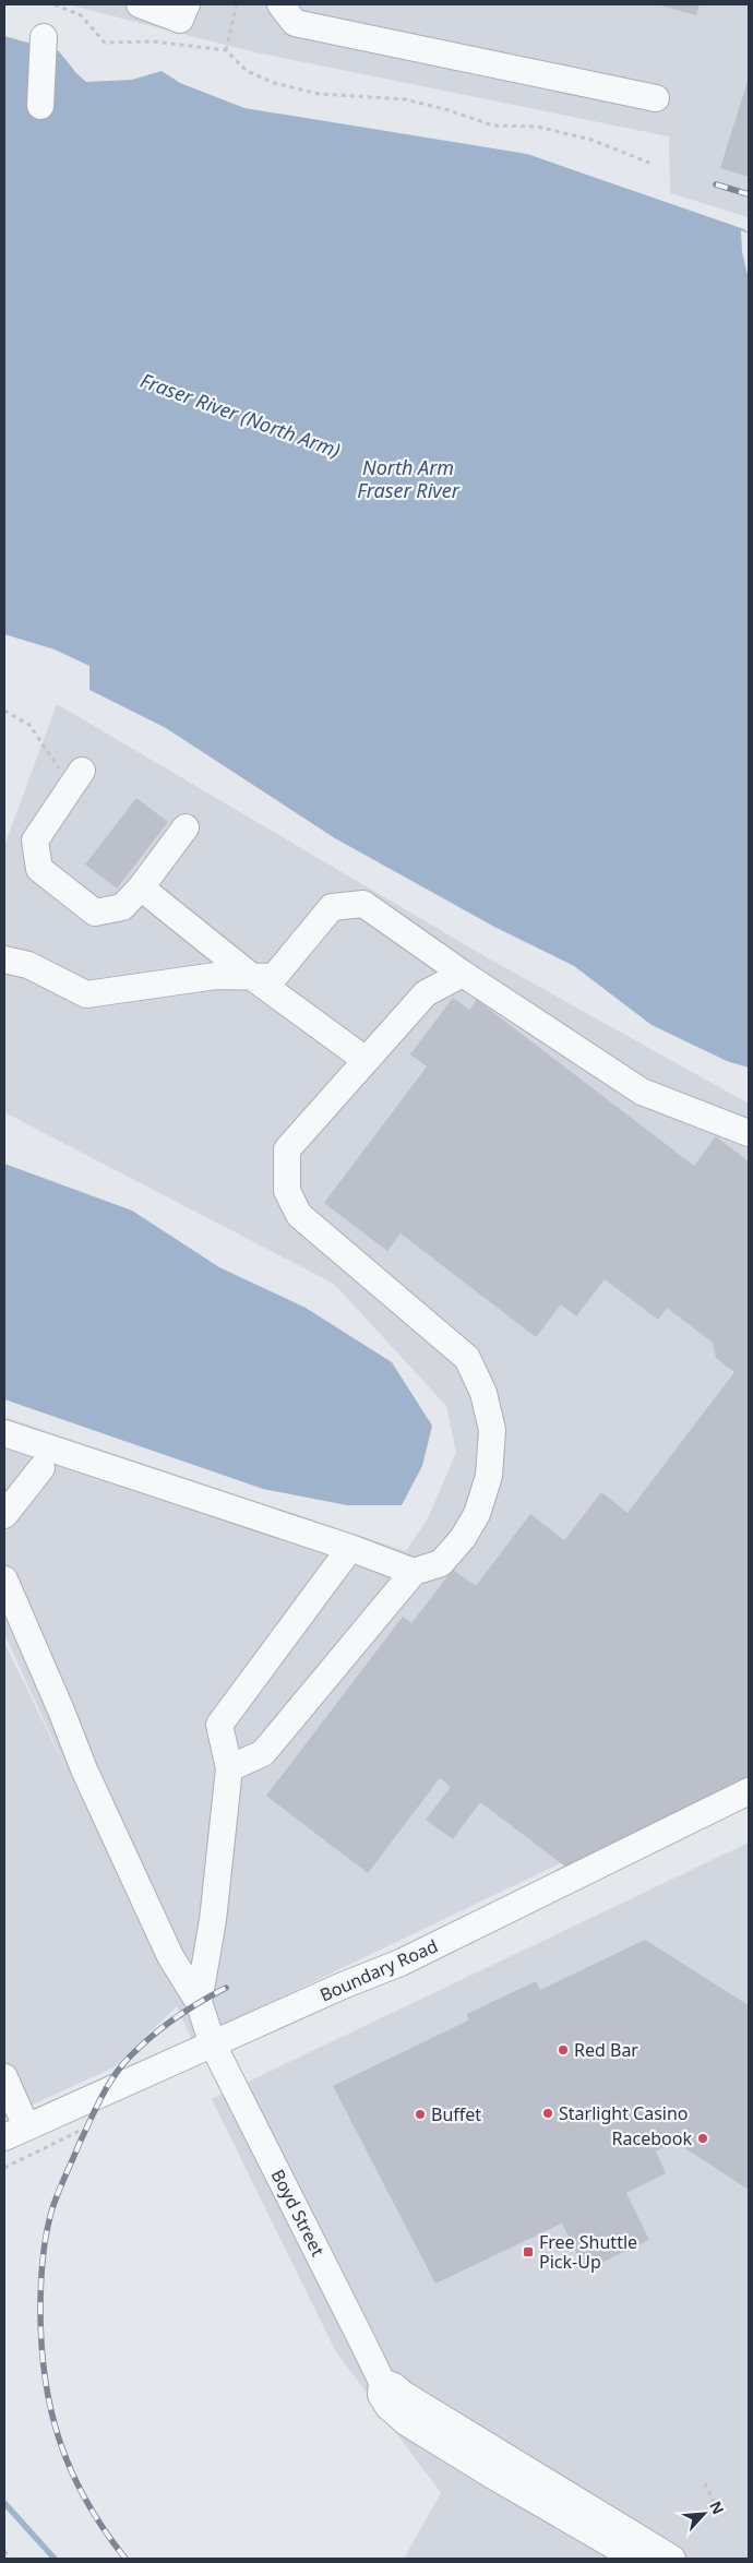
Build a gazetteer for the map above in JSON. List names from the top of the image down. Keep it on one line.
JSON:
{"streets":{"street":["Boundary Road","Boyd Street"]},"crossings":[["Boundary Road","Boyd Street"]],"water":["Fraser River (North Arm)","North Arm Fraser River"],"places":{"other":["Red Bar","Starlight Casino","Buffet","Racebook"],"transit":["Free Shuttle Pick-Up"]},"north":"top right"}
